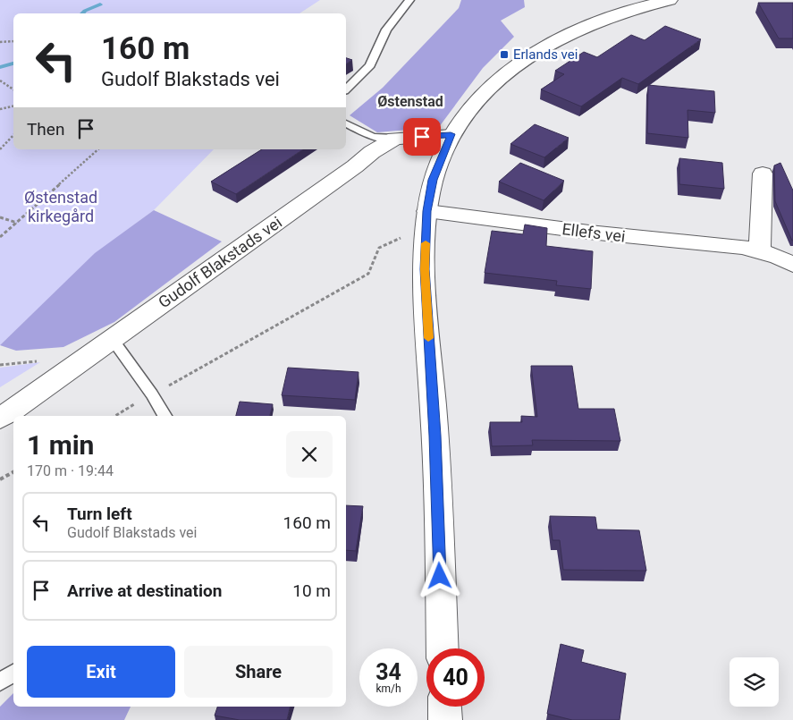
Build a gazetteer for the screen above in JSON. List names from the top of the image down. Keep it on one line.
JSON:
{"streets":{"street":["Ellefs vei","Gudolf Blakstads vei"]},"districts":["Østenstad"],"parks":["Østenstad kirkegård"],"places":{"transit":["Erlands vei"]},"page":{"turn":["160 m","Gudolf Blakstads vei"],"then":"Then","heading":["1 min","170 m · 19:44"],"list":[{"name":"Turn left","note":"Gudolf Blakstads vei","value":"160 m"},{"name":"Arrive at destination","value":"10 m"}],"buttons":["Exit","Share"],"speed":"34 km/h","limit":"40"}}
